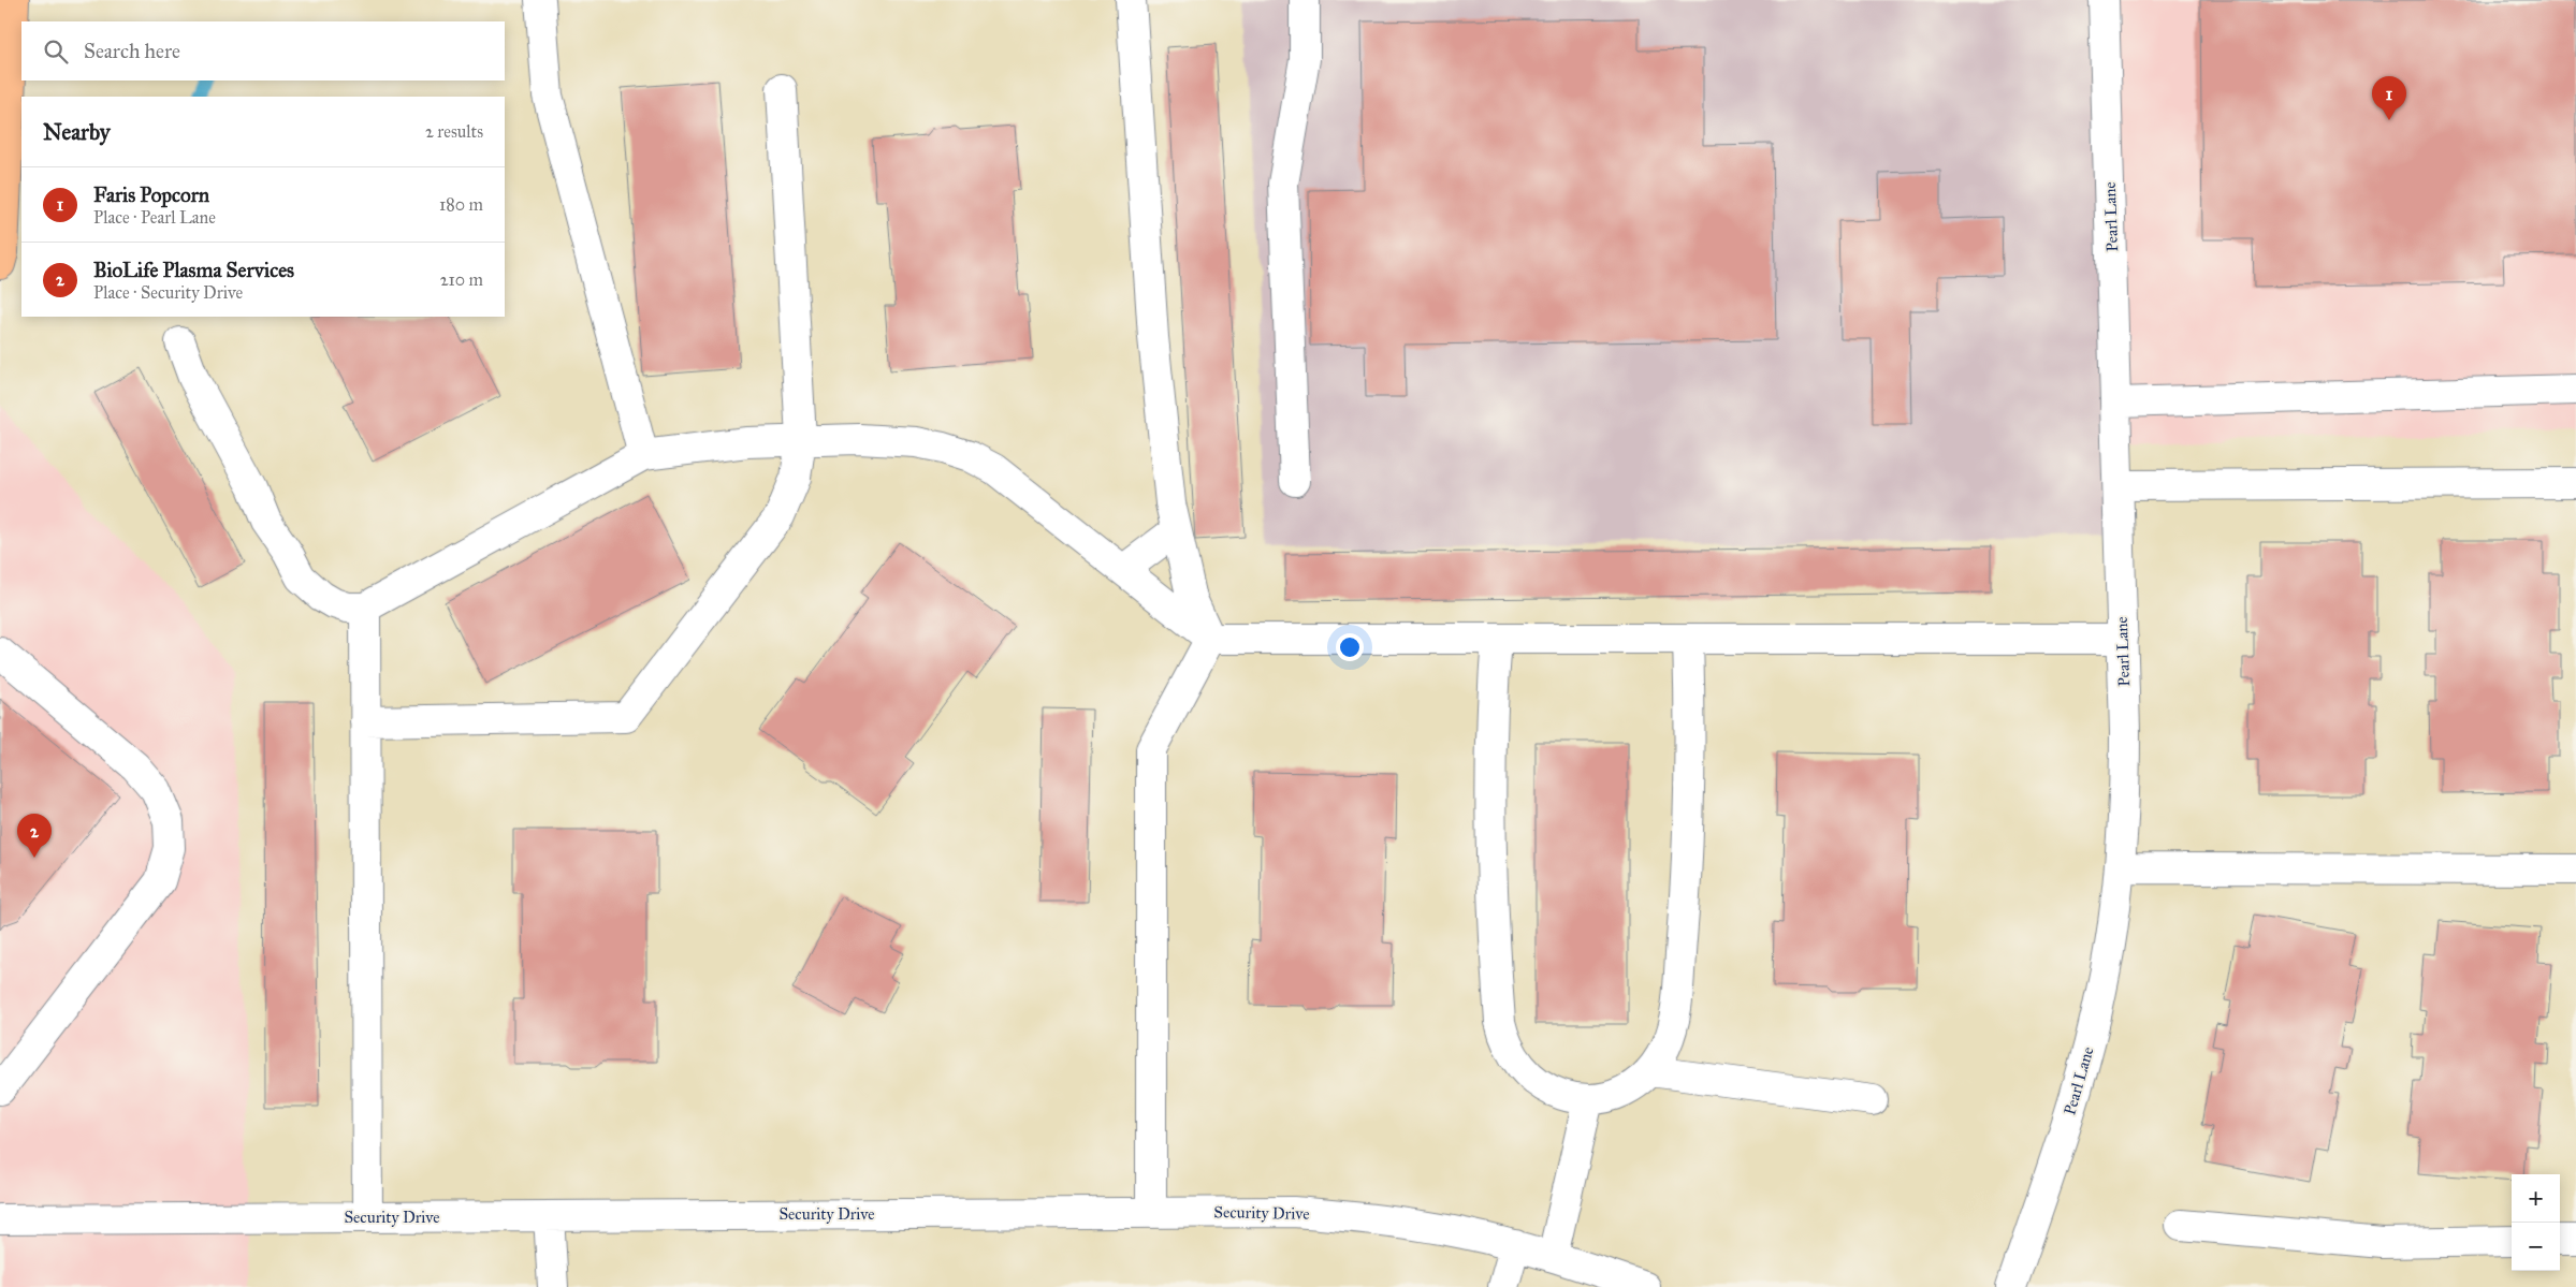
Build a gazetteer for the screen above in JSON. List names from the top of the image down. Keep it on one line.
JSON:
{"streets":{"street":["Pearl Lane","Security Drive"]},"page":{"search":"Search here","pins":["1","2"],"heading":["Nearby","2 results"],"list":[{"mark":"1","name":"Faris Popcorn","note":"Place · Pearl Lane","value":"180 m"},{"mark":"2","name":"BioLife Plasma Services","note":"Place · Security Drive","value":"210 m"}],"map_buttons":["+","−"]}}
